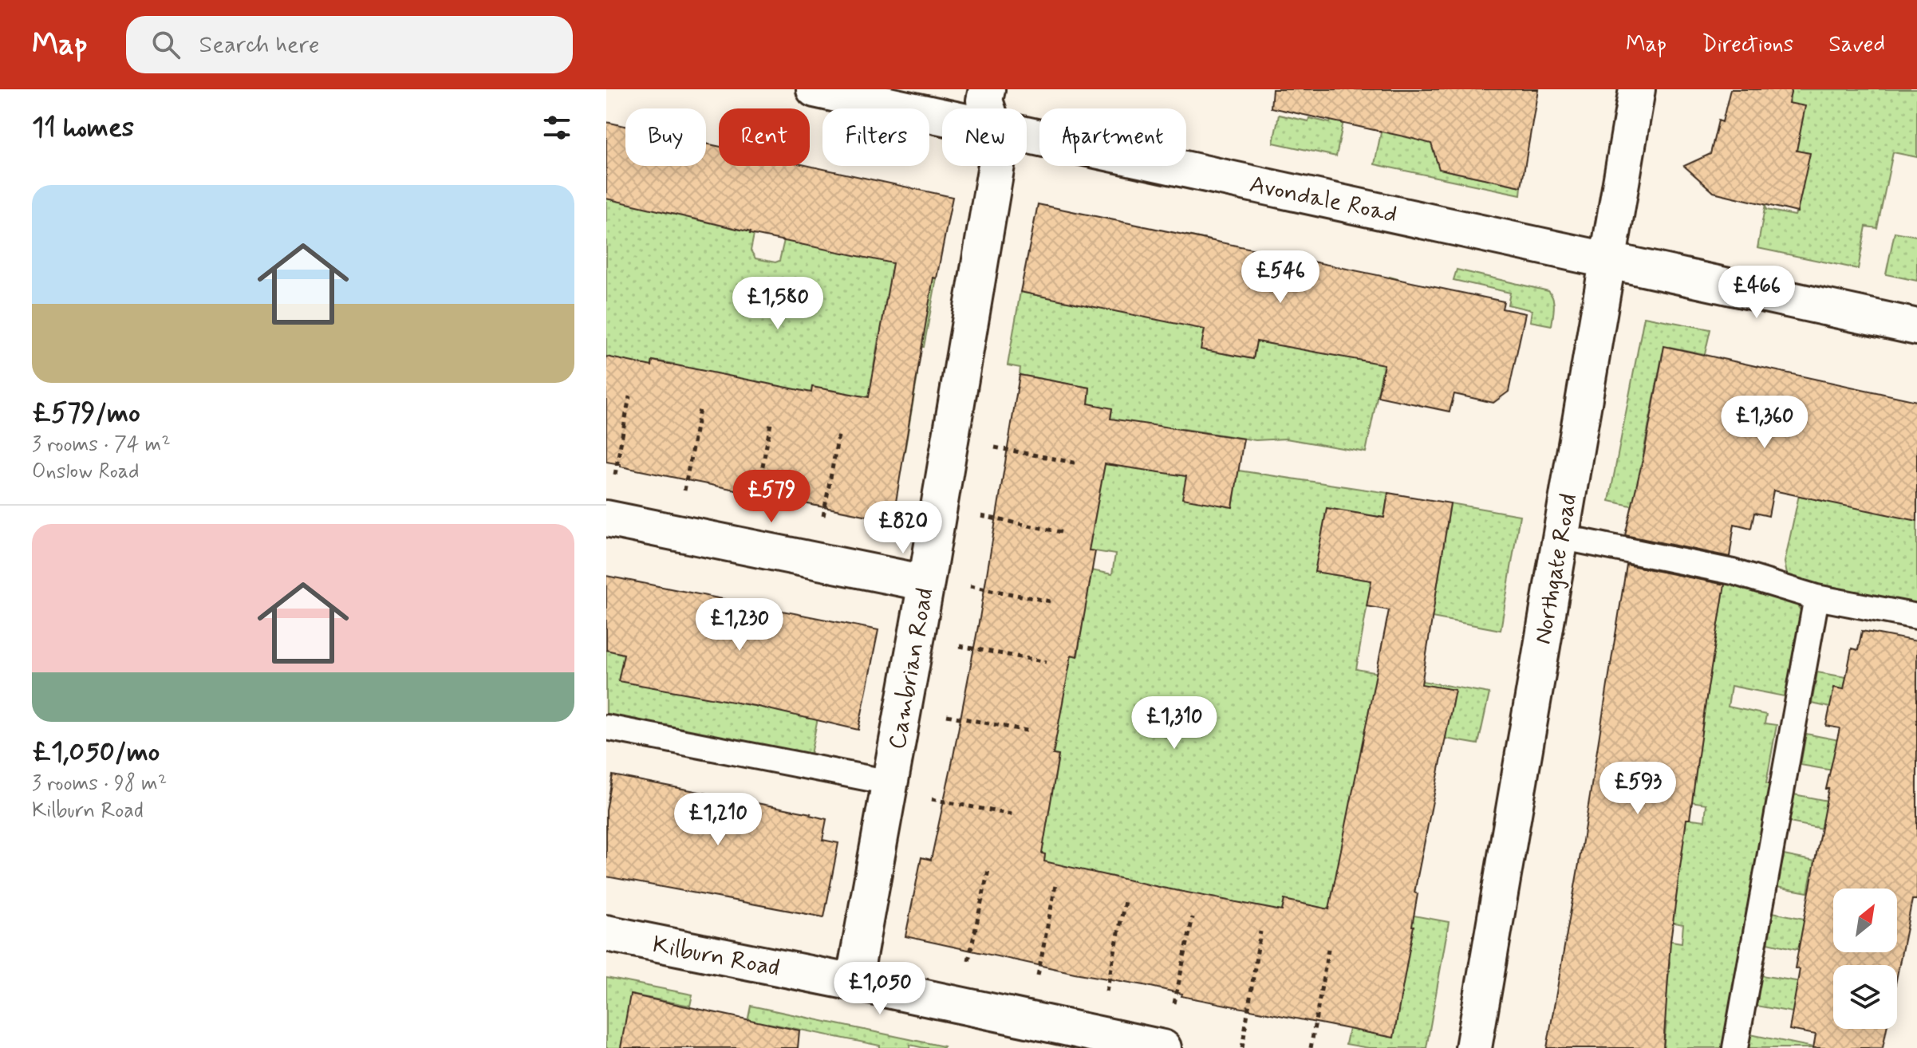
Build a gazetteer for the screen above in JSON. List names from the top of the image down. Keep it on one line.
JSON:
{"streets":{"street":["Avondale Road","Northgate Road","Cambrian Road","Kilburn Road"]},"crossings":[["Avondale Road","Northgate Road"],["Cambrian Road","Kilburn Road"]],"north":"top right","page":{"header":"Map","search":"Search here","nav":["Map","Directions","Saved"],"heading":"11 homes","chip":["Buy","Rent","Filters","New","Apartment"],"list":[{"name":"£579/mo","note":"3 rooms · 74 m² · Onslow Road"},{"name":"£1,050/mo","note":"3 rooms · 98 m² · Kilburn Road"}],"price":["£546","£466","£1,580","£1,360","£579","£820","£1,230","£1,310","£593","£1,210","£1,050"]}}
